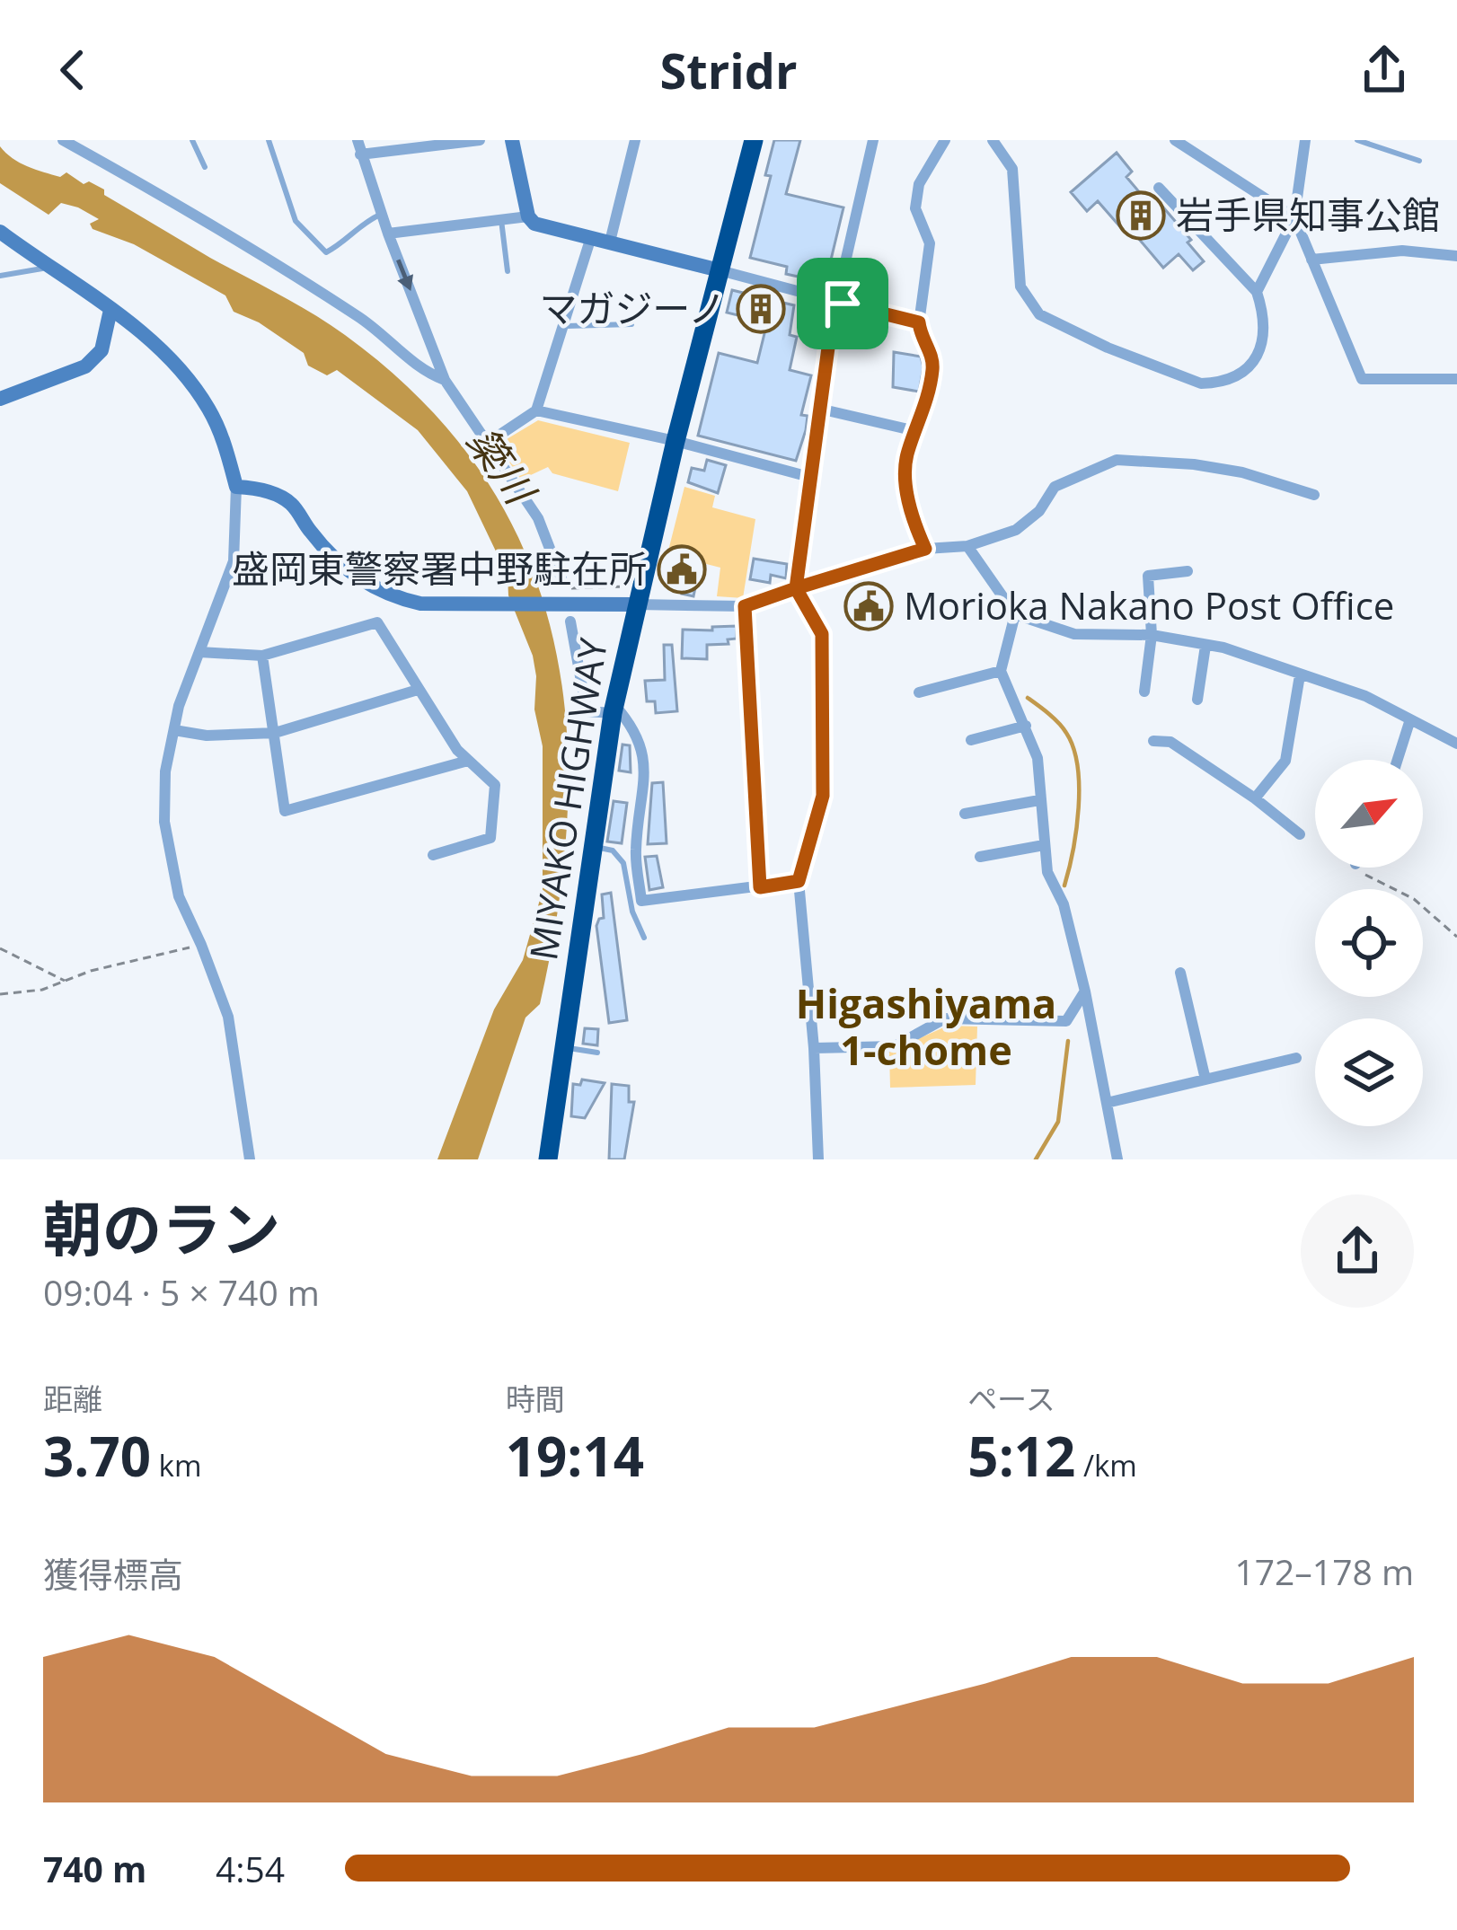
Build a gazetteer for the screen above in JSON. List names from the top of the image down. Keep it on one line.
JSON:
{"streets":{"highway":["MIYAKO HIGHWAY"]},"districts":["Higashiyama 1-chome"],"water":["簗川"],"places":{"building":["岩手県知事公館","マガジーノ"],"public building":["盛岡東警察署中野駐在所","Morioka Nakano Post Office"]},"north":"top right","page":{"header":"Stridr","heading":["朝のラン","09:04 · 5 × 740 m"],"stats":[["距離","3.70 km"],["時間","19:14"],["ペース","5:12 /km"]],"chart":["獲得標高","172–178 m"],"list":[{"name":"740 m","note":"4:54"}]}}
